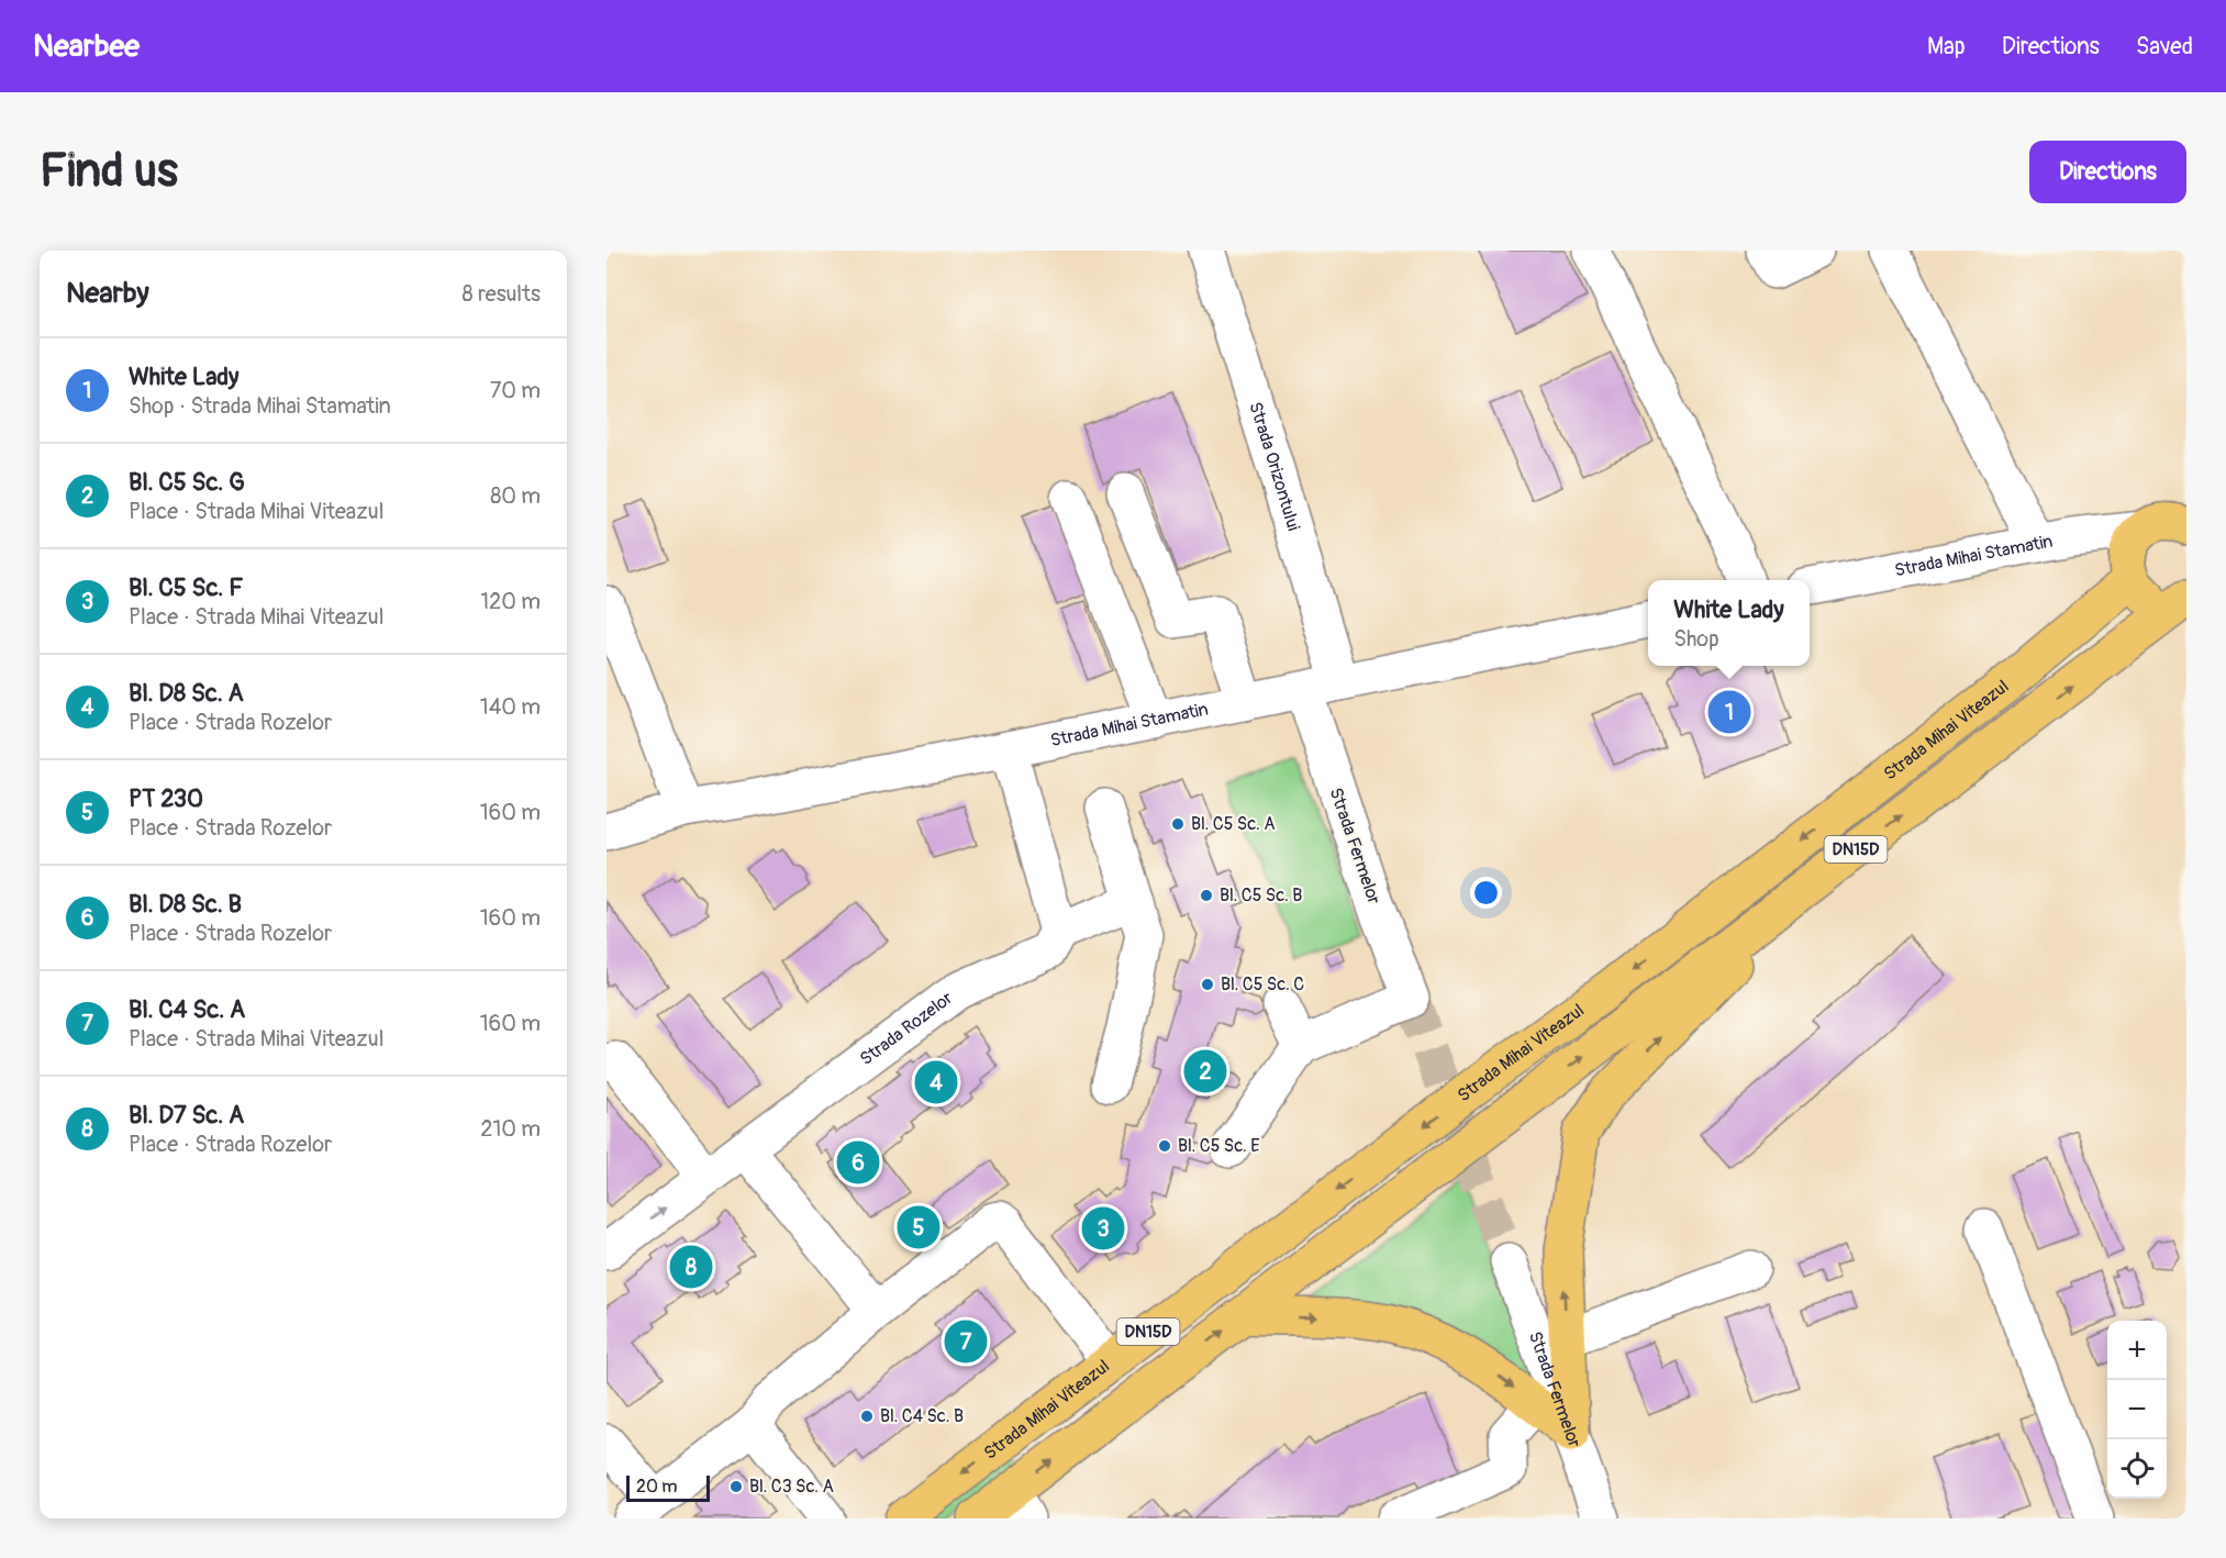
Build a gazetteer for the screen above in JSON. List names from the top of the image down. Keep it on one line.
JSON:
{"streets":{"main road":["Strada Mihai Viteazul","DN15D"],"street":["Strada Orizontului","Strada Mihai Stamatin","Strada Fermelor","Strada Rozelor"]},"crossings":[["Strada Orizontului","Strada Mihai Stamatin"],["Strada Mihai Stamatin","Strada Fermelor"],["Strada Mihai Viteazul","DN15D"]],"places":["Bl. C5 Sc. A","Bl. C5 Sc. B","Bl. C5 Sc. C","Bl. C5 Sc. E","Bl. C4 Sc. B","Bl. C3 Sc. A"],"scale_bar":"20 m","page":{"header":"Nearbee","nav":["Map","Directions","Saved"],"buttons":"Directions","title":"Find us","heading":["Nearby","8 results"],"list":[{"mark":"1","name":"White Lady","note":"Shop · Strada Mihai Stamatin","value":"70 m"},{"mark":"2","name":"Bl. C5 Sc. G","note":"Place · Strada Mihai Viteazul","value":"80 m"},{"mark":"3","name":"Bl. C5 Sc. F","note":"Place · Strada Mihai Viteazul","value":"120 m"},{"mark":"4","name":"Bl. D8 Sc. A","note":"Place · Strada Rozelor","value":"140 m"},{"mark":"5","name":"PT 230","note":"Place · Strada Rozelor","value":"160 m"},{"mark":"6","name":"Bl. D8 Sc. B","note":"Place · Strada Rozelor","value":"160 m"},{"mark":"7","name":"Bl. C4 Sc. A","note":"Place · Strada Mihai Viteazul","value":"160 m"},{"mark":"8","name":"Bl. D7 Sc. A","note":"Place · Strada Rozelor","value":"210 m"}],"popup":["White Lady","Shop"],"pins":["1","2","4","6","5","3","8","7"],"map_buttons":["+","−"],"scale":"20 m"}}
